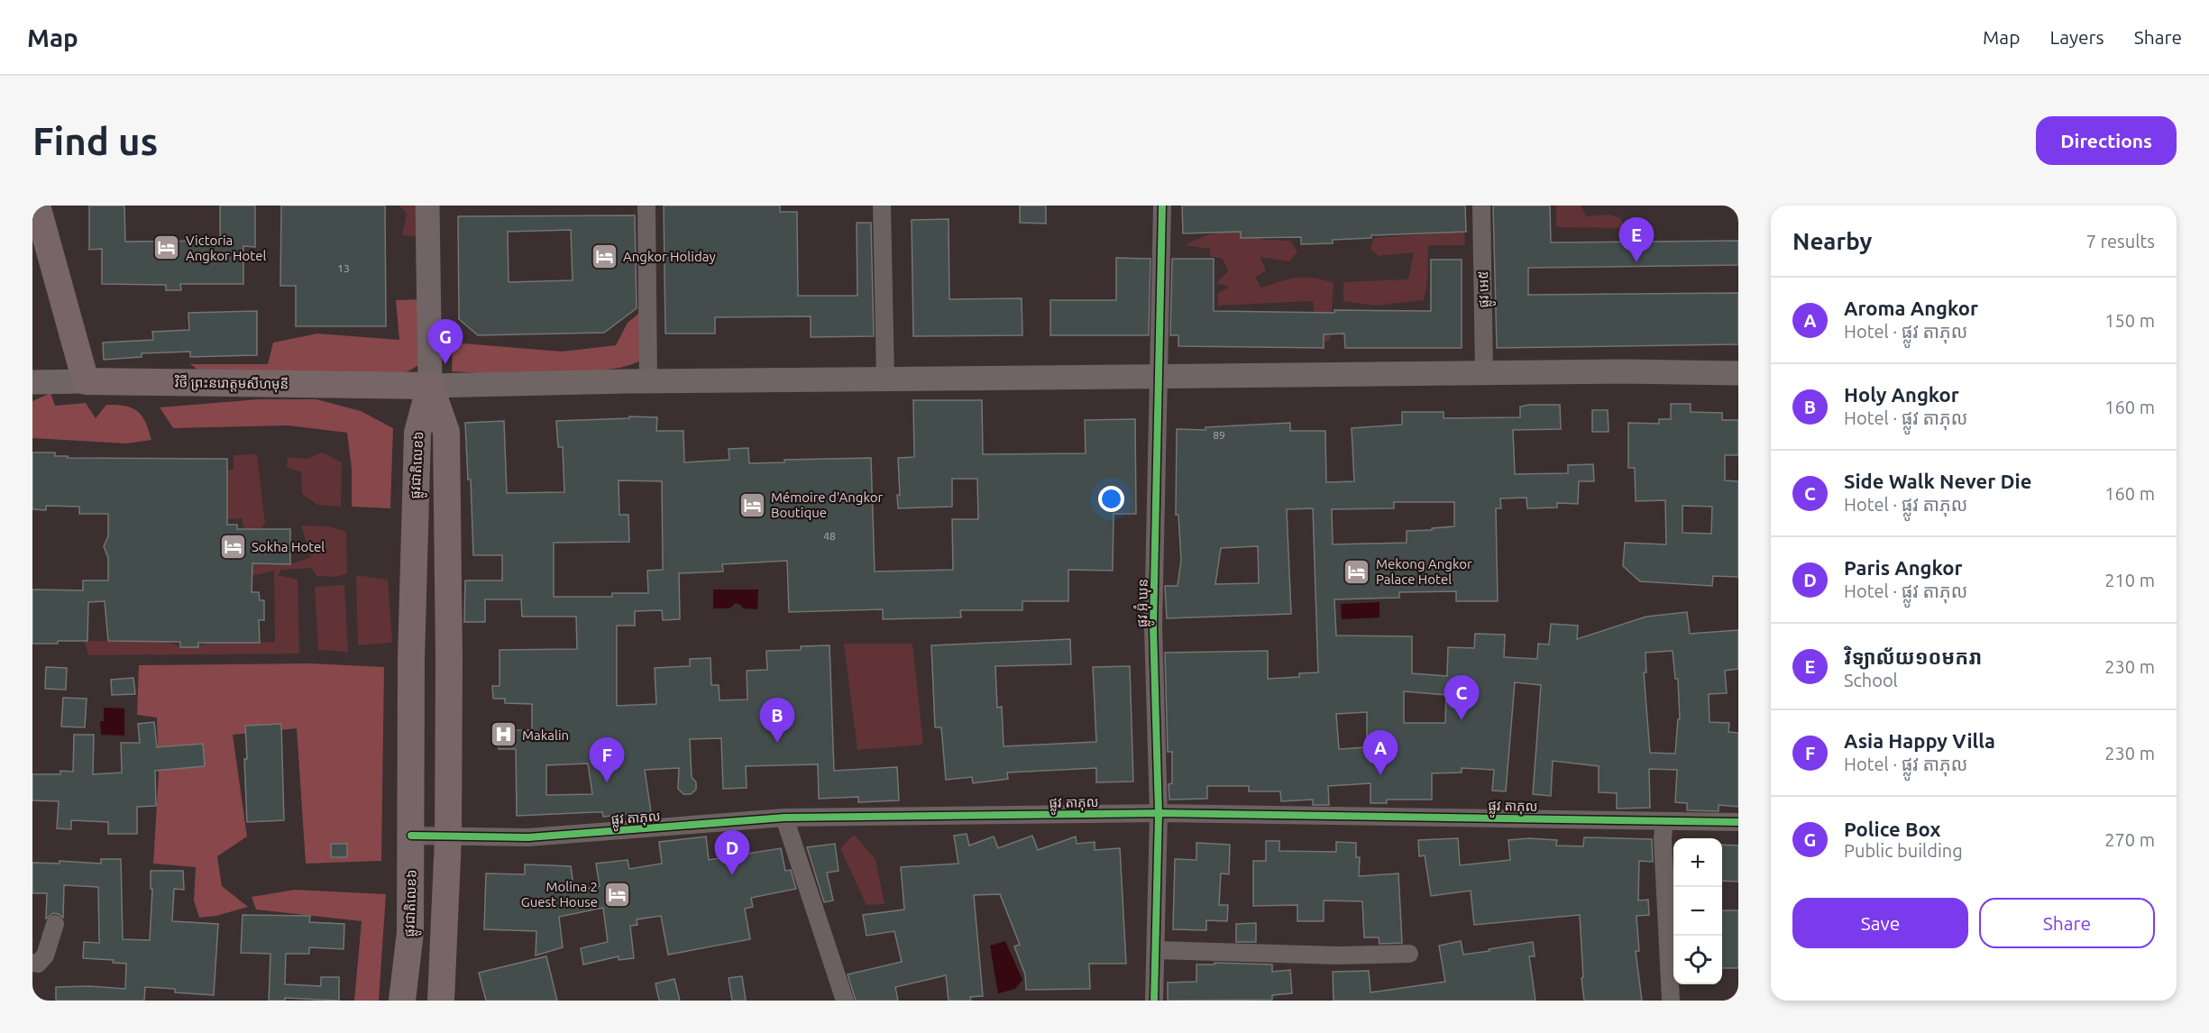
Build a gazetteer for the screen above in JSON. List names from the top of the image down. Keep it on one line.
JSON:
{"streets":{"main road":["វិថី ព្រះនរោត្ដមសីហមុនី","ផ្លូវជាតិលេខ៦"],"street":["ផ្លូវ អេ៥","ផ្លូវ អ៊ុំ ឃុន","ផ្លូវ តាភុល"]},"crossings":[["វិថី ព្រះនរោត្ដមសីហមុនី","ផ្លូវជាតិលេខ៦"],["ផ្លូវជាតិលេខ៦","ផ្លូវ តាភុល"],["ផ្លូវ អ៊ុំ ឃុន","ផ្លូវ តាភុល"]],"places":{"hotel":["Victoria Angkor Hotel","Angkor Holiday","Mémoire d'Angkor Boutique","Sokha Hotel","Mekong Angkor Palace Hotel","Molina 2 Guest House"],"hospital":["Makalin"]},"house_numbers":["13","89","48"],"page":{"header":"Map","nav":["Map","Layers","Share"],"buttons":["Directions",["Save","Share"]],"title":"Find us","heading":["Nearby","7 results"],"pins":["E","G","C","B","A","F","D"],"list":[{"mark":"A","name":"Aroma Angkor","note":"Hotel · ផ្លូវ តាភុល","value":"150 m"},{"mark":"B","name":"Holy Angkor","note":"Hotel · ផ្លូវ តាភុល","value":"160 m"},{"mark":"C","name":"Side Walk Never Die","note":"Hotel · ផ្លូវ តាភុល","value":"160 m"},{"mark":"D","name":"Paris Angkor","note":"Hotel · ផ្លូវ តាភុល","value":"210 m"},{"mark":"E","name":"វិទ្យាល័យ១០មករា","note":"School","value":"230 m"},{"mark":"F","name":"Asia Happy Villa","note":"Hotel · ផ្លូវ តាភុល","value":"230 m"},{"mark":"G","name":"Police Box","note":"Public building","value":"270 m"}],"map_buttons":["+","−"]}}
